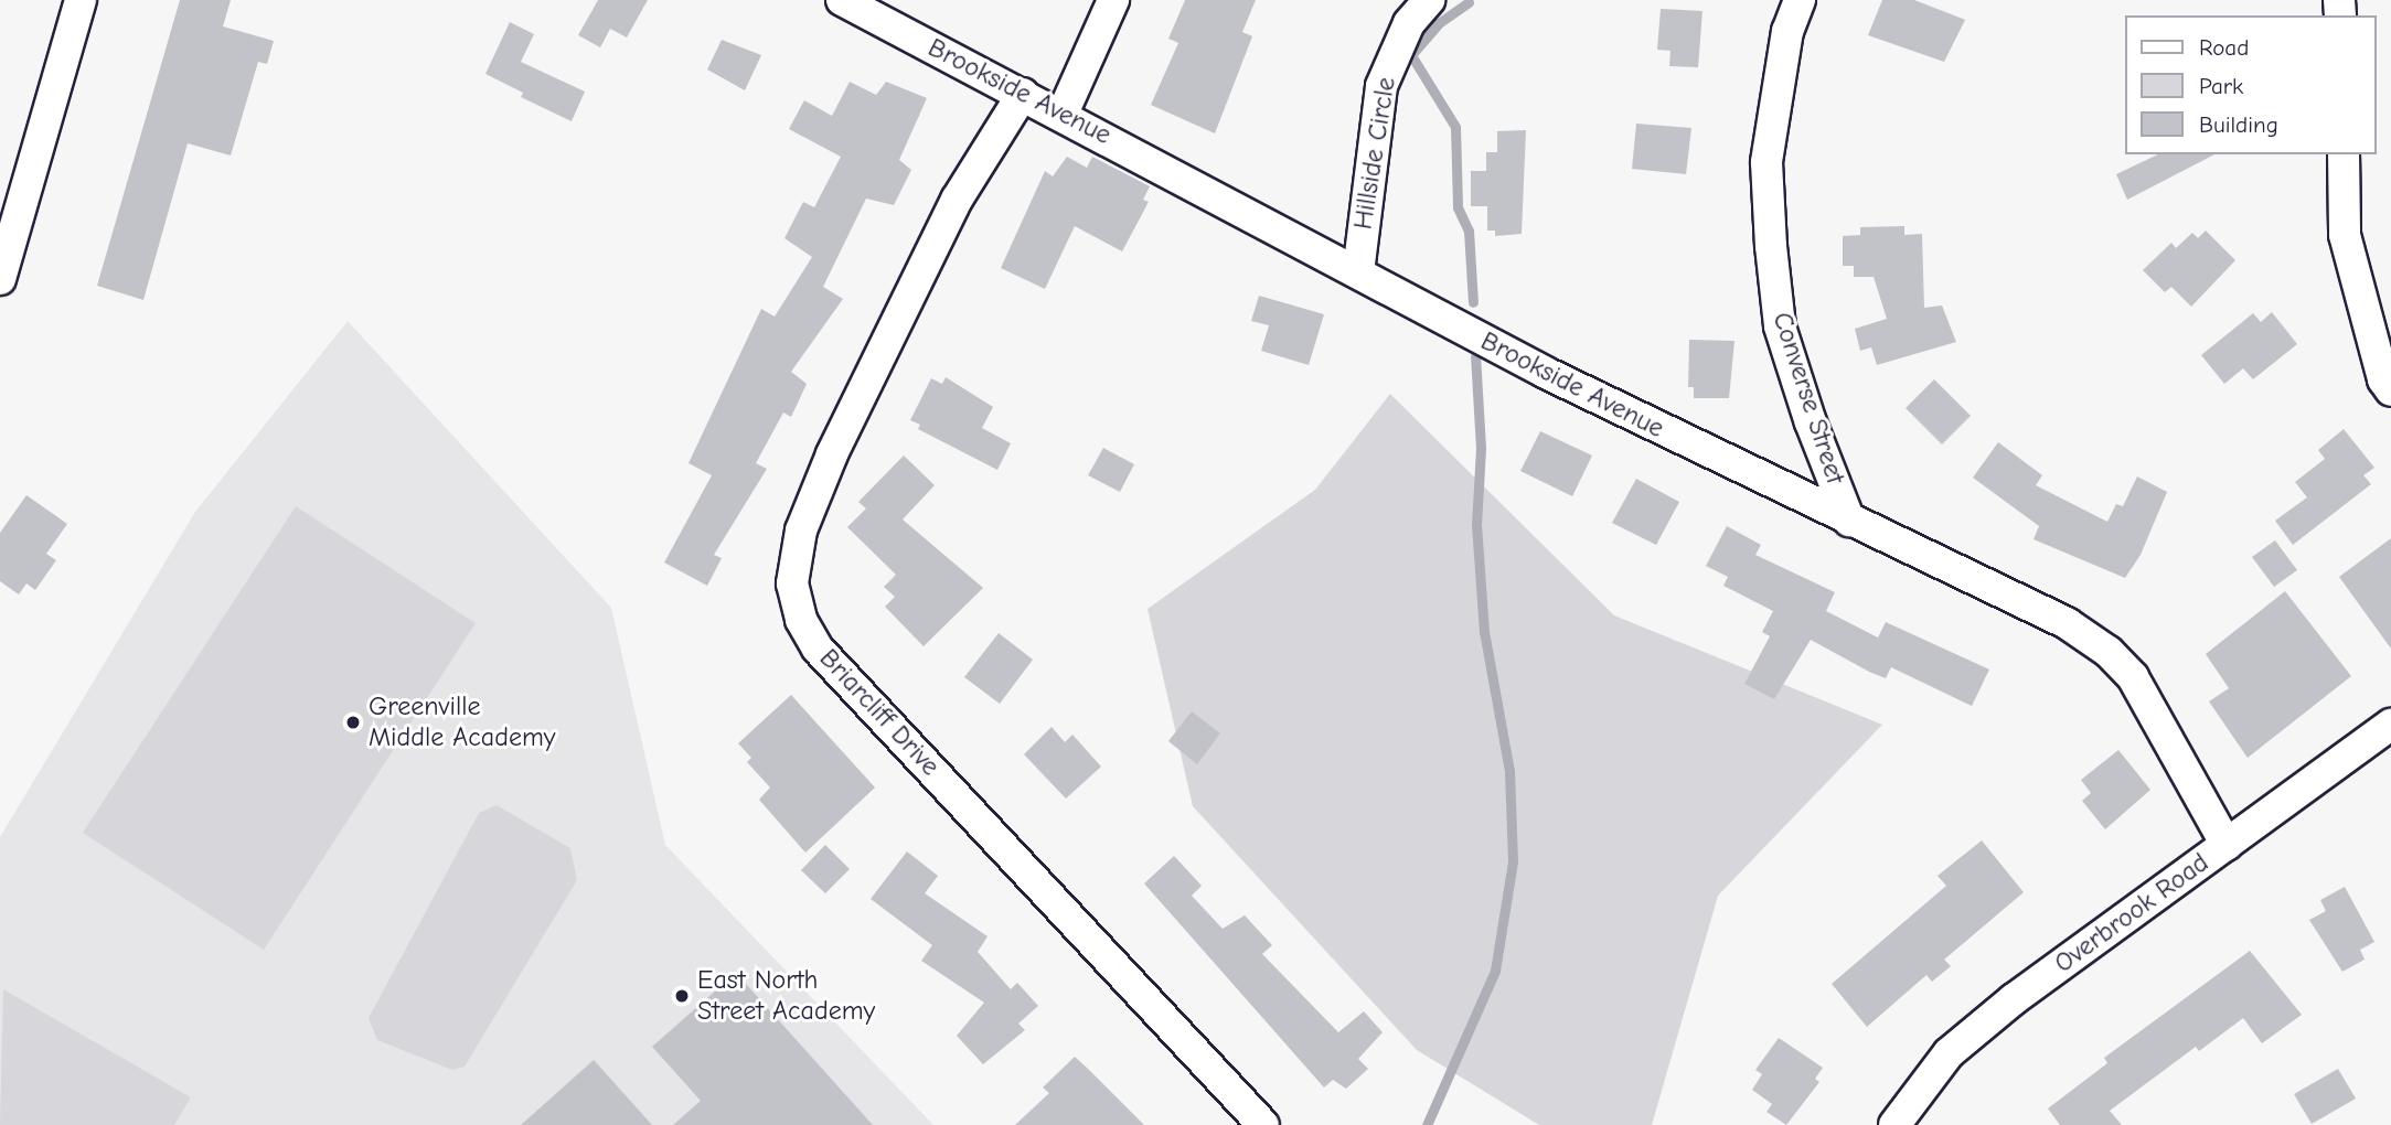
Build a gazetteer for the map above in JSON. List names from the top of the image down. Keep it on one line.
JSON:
{"streets":{"street":["Brookside Avenue","Hillside Circle","Converse Street","Briarcliff Drive","Overbrook Road"]},"crossings":[["Brookside Avenue","Hillside Circle"],["Brookside Avenue","Converse Street"],["Brookside Avenue","Briarcliff Drive"],["Brookside Avenue","Overbrook Road"]],"places":["Greenville Middle Academy","East North Street Academy"],"legend":["Road","Park","Building"]}
